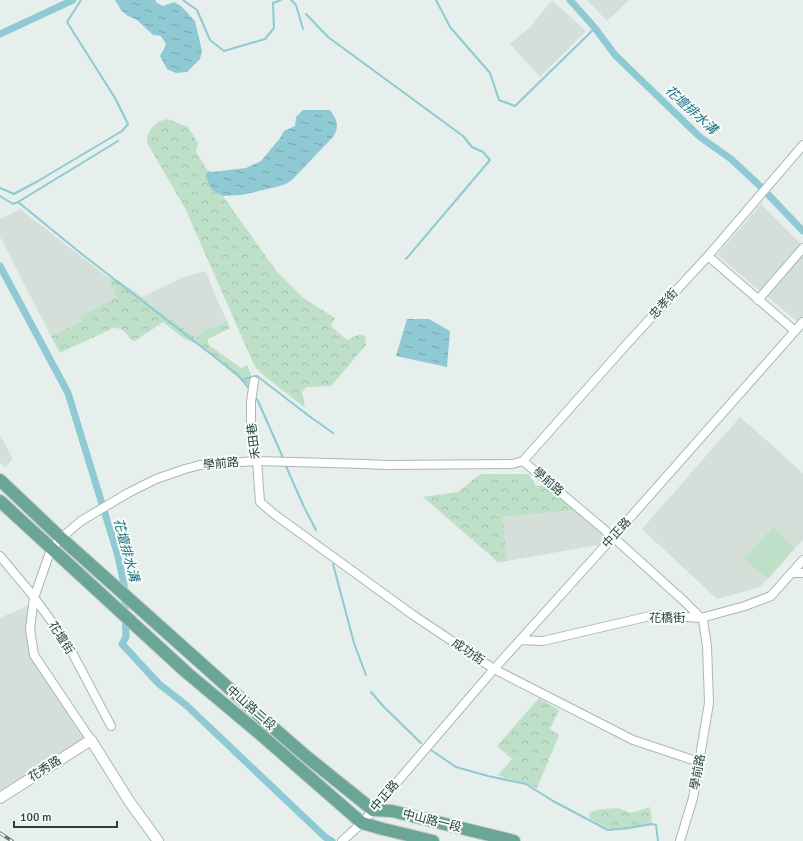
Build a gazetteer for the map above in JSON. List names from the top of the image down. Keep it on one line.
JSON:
{"streets":{"main road":["中山路二段","中山路一段"],"street":["忠孝街","禾田巷","學前路","中正路","花橋街","花壇街","成功街","花秀路"]},"crossings":[["忠孝街","學前路"],["禾田巷","學前路"],["禾田巷","成功街"],["學前路","中正路"],["學前路","花橋街"],["學前路","成功街"],["學前路","中山路二段"],["中正路","花橋街"],["中正路","成功街"],["中正路","中山路二段"],["中正路","中山路一段"],["中山路二段","中山路一段"]],"water":["花壇排水溝"],"scale_bar":"100 m"}
